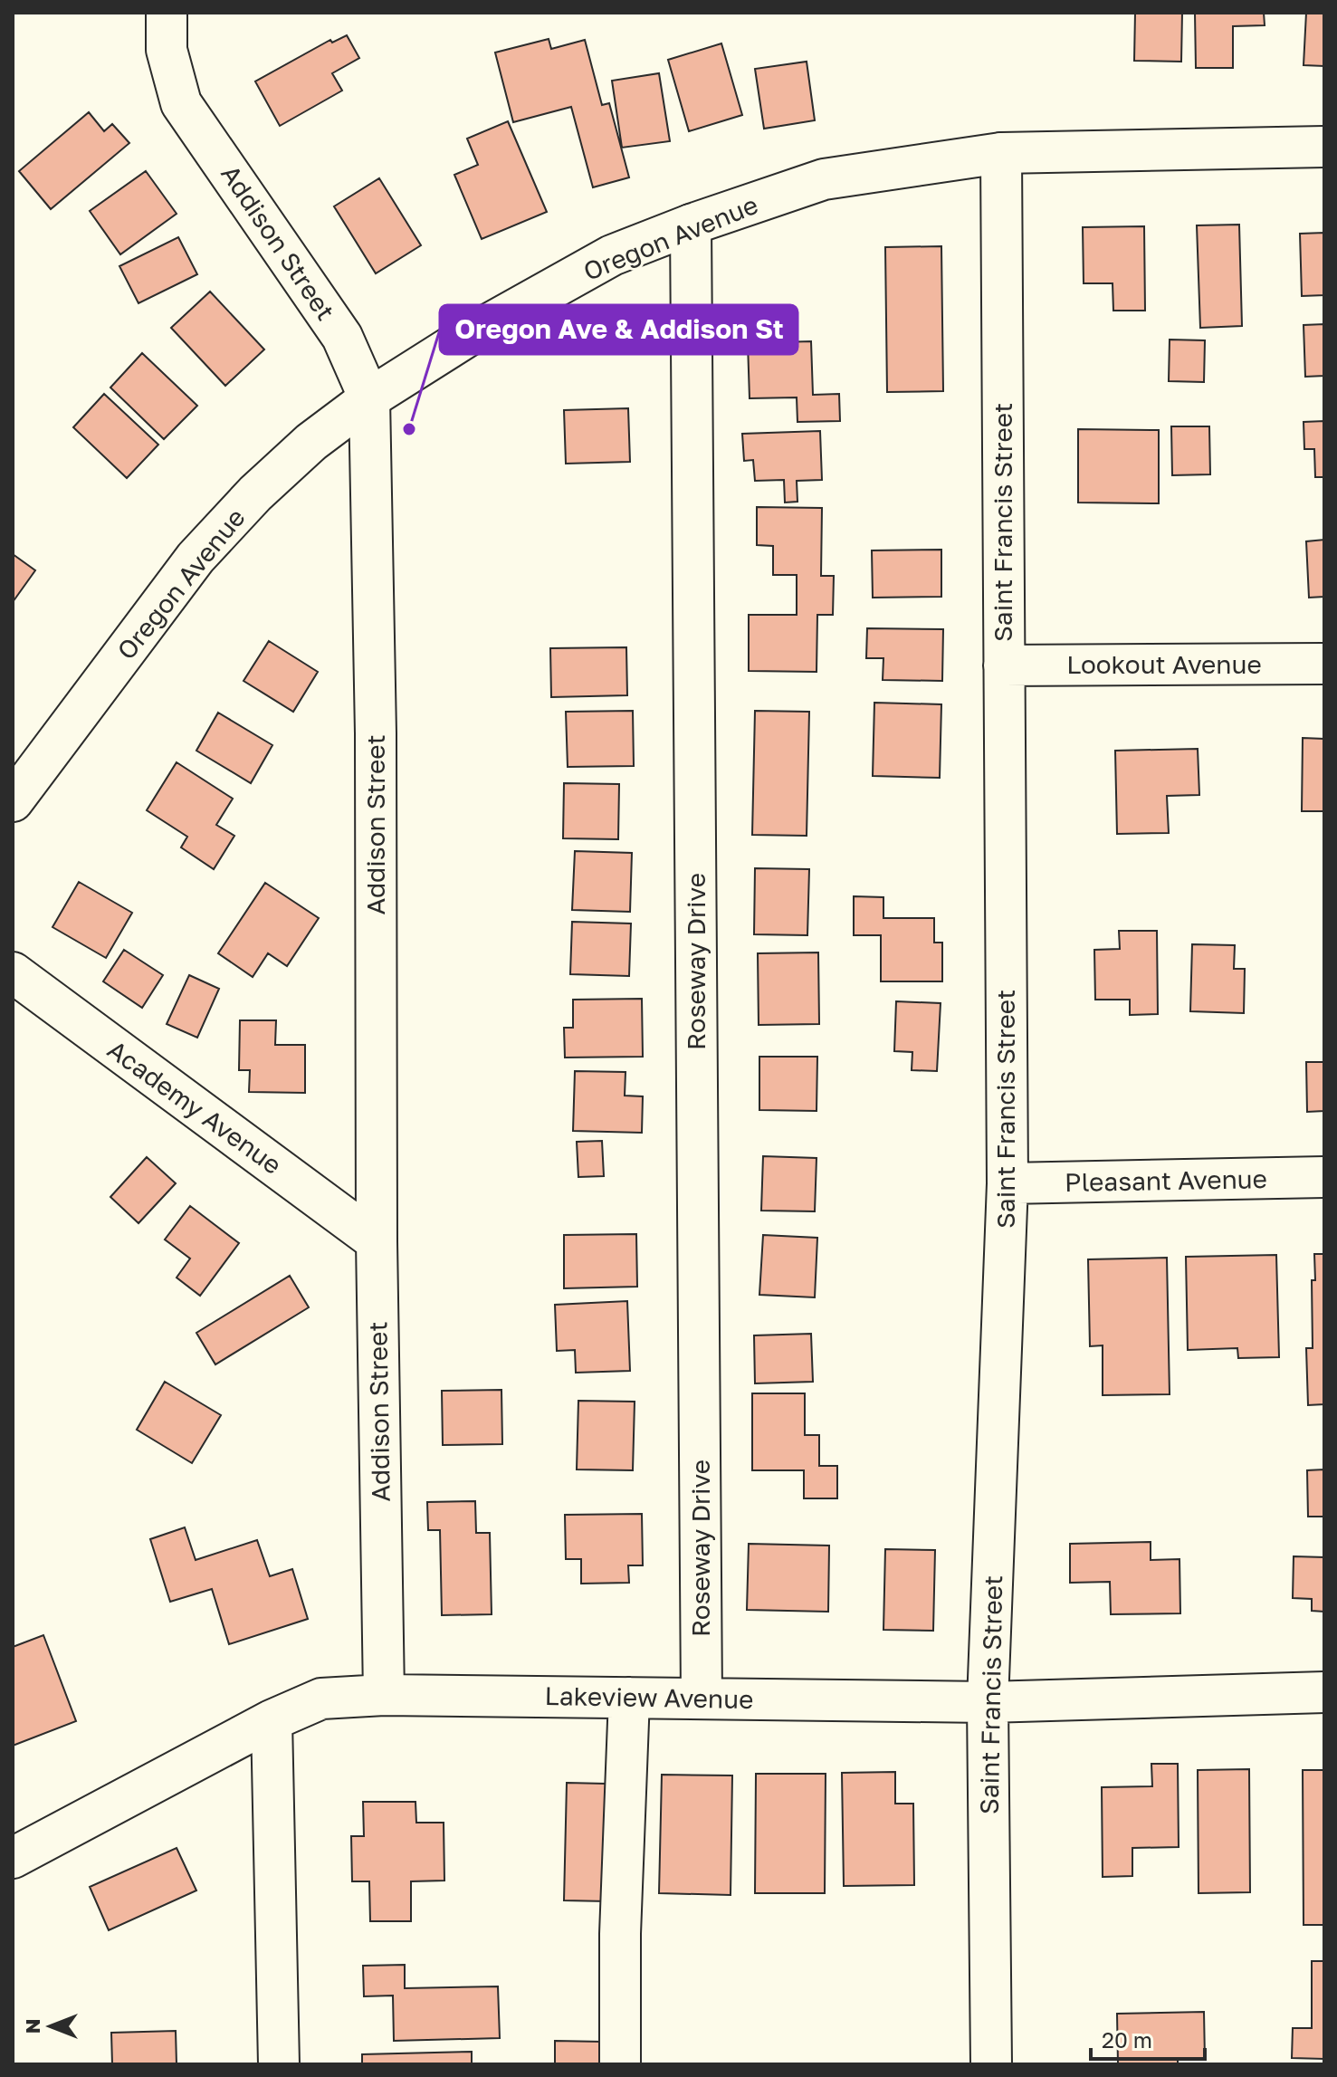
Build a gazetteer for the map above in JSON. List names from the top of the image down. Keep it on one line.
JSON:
{"streets":{"street":["Oregon Avenue","Addison Street","Saint Francis Street","Lookout Avenue","Roseway Drive","Academy Avenue","Pleasant Avenue","Lakeview Avenue"]},"crossings":[["Oregon Avenue","Addison Street"],["Oregon Avenue","Saint Francis Street"],["Oregon Avenue","Roseway Drive"],["Addison Street","Academy Avenue"],["Addison Street","Lakeview Avenue"],["Saint Francis Street","Lookout Avenue"],["Saint Francis Street","Pleasant Avenue"],["Saint Francis Street","Lakeview Avenue"],["Roseway Drive","Lakeview Avenue"]],"places":["Oregon Ave & Addison St"],"scale_bar":"20 m","north":"left"}
